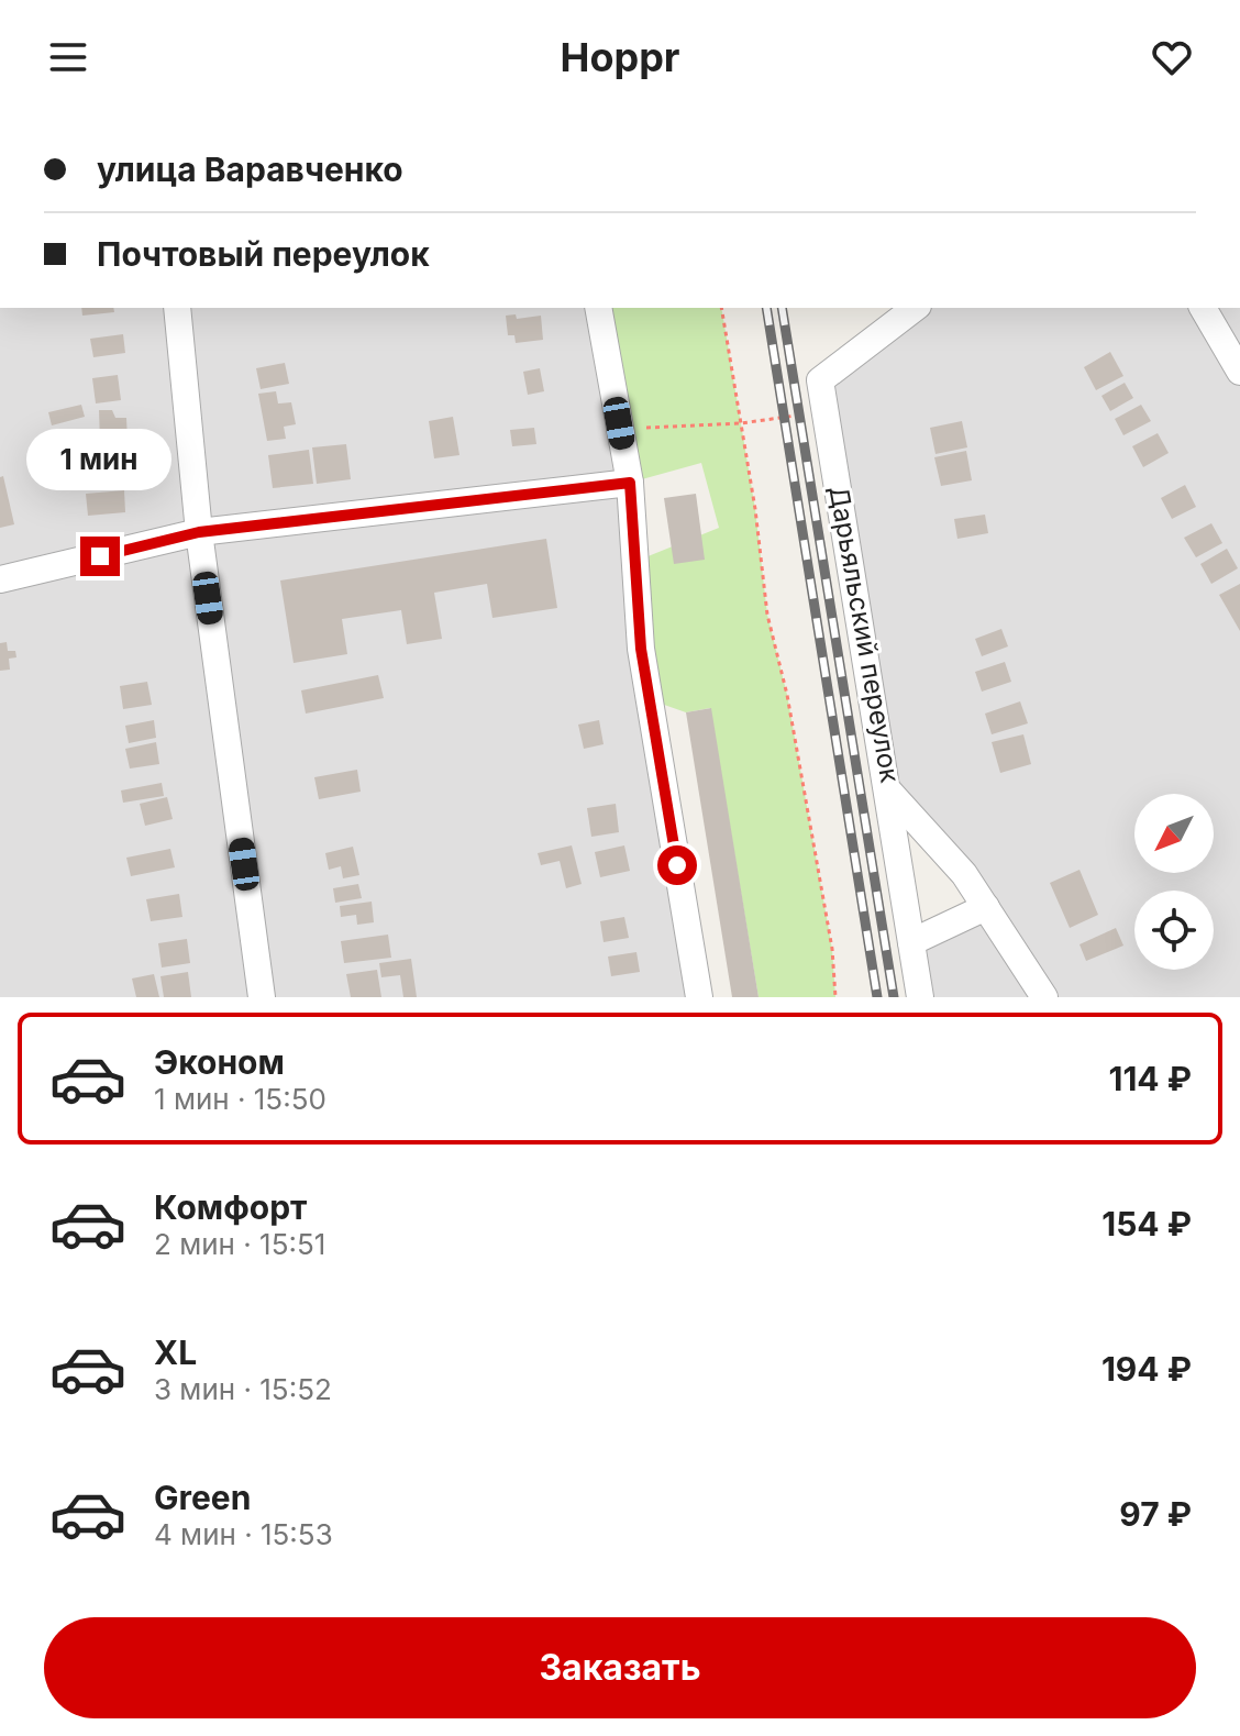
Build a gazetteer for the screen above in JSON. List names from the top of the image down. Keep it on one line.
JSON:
{"streets":{"street":["Дарьяльский переулок"]},"north":"bottom left","page":{"header":"Hoppr","banner":["улица Варавченко","Почтовый переулок"],"bubble":"1 мин","list":[{"name":"Эконом","note":"1 мин · 15:50","value":"114 ₽"},{"name":"Комфорт","note":"2 мин · 15:51","value":"154 ₽"},{"name":"XL","note":"3 мин · 15:52","value":"194 ₽"},{"name":"Green","note":"4 мин · 15:53","value":"97 ₽"}],"buttons":"Заказать"}}
